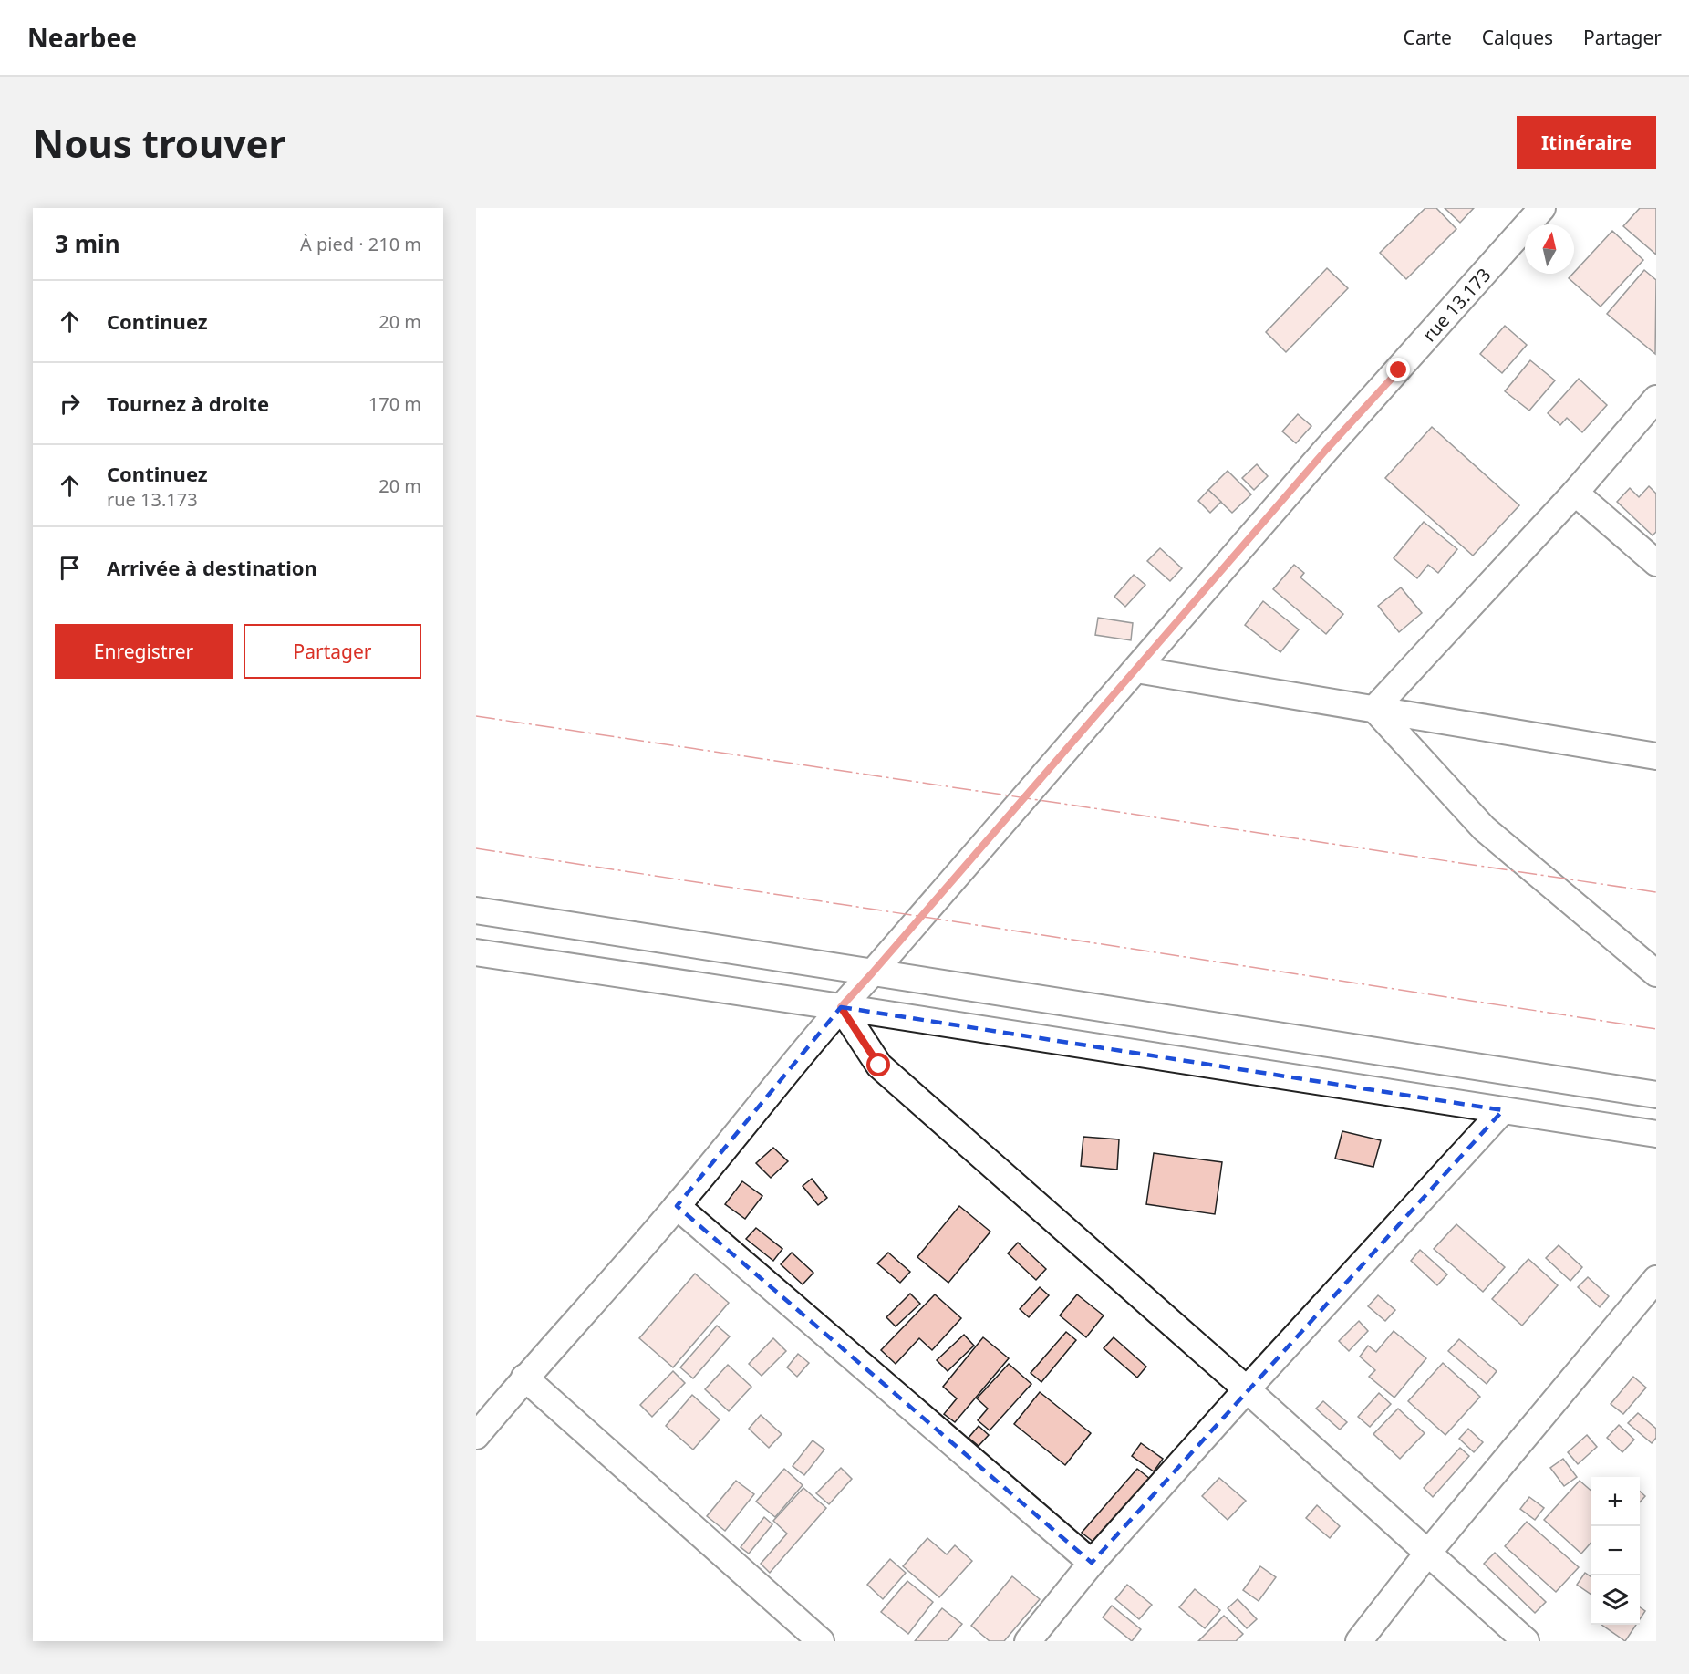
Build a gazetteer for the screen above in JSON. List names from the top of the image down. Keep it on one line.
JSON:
{"streets":{"street":["rue 13.173"]},"north":"top","page":{"header":"Nearbee","nav":["Carte","Calques","Partager"],"buttons":["Itinéraire",["Enregistrer","Partager"]],"title":"Nous trouver","heading":["3 min","À pied · 210 m"],"list":[["Continuez","20 m"],["Tournez à droite","170 m"],["Continuez","rue 13.173","20 m"],"Arrivée à destination"],"map_buttons":["+","−"]}}
